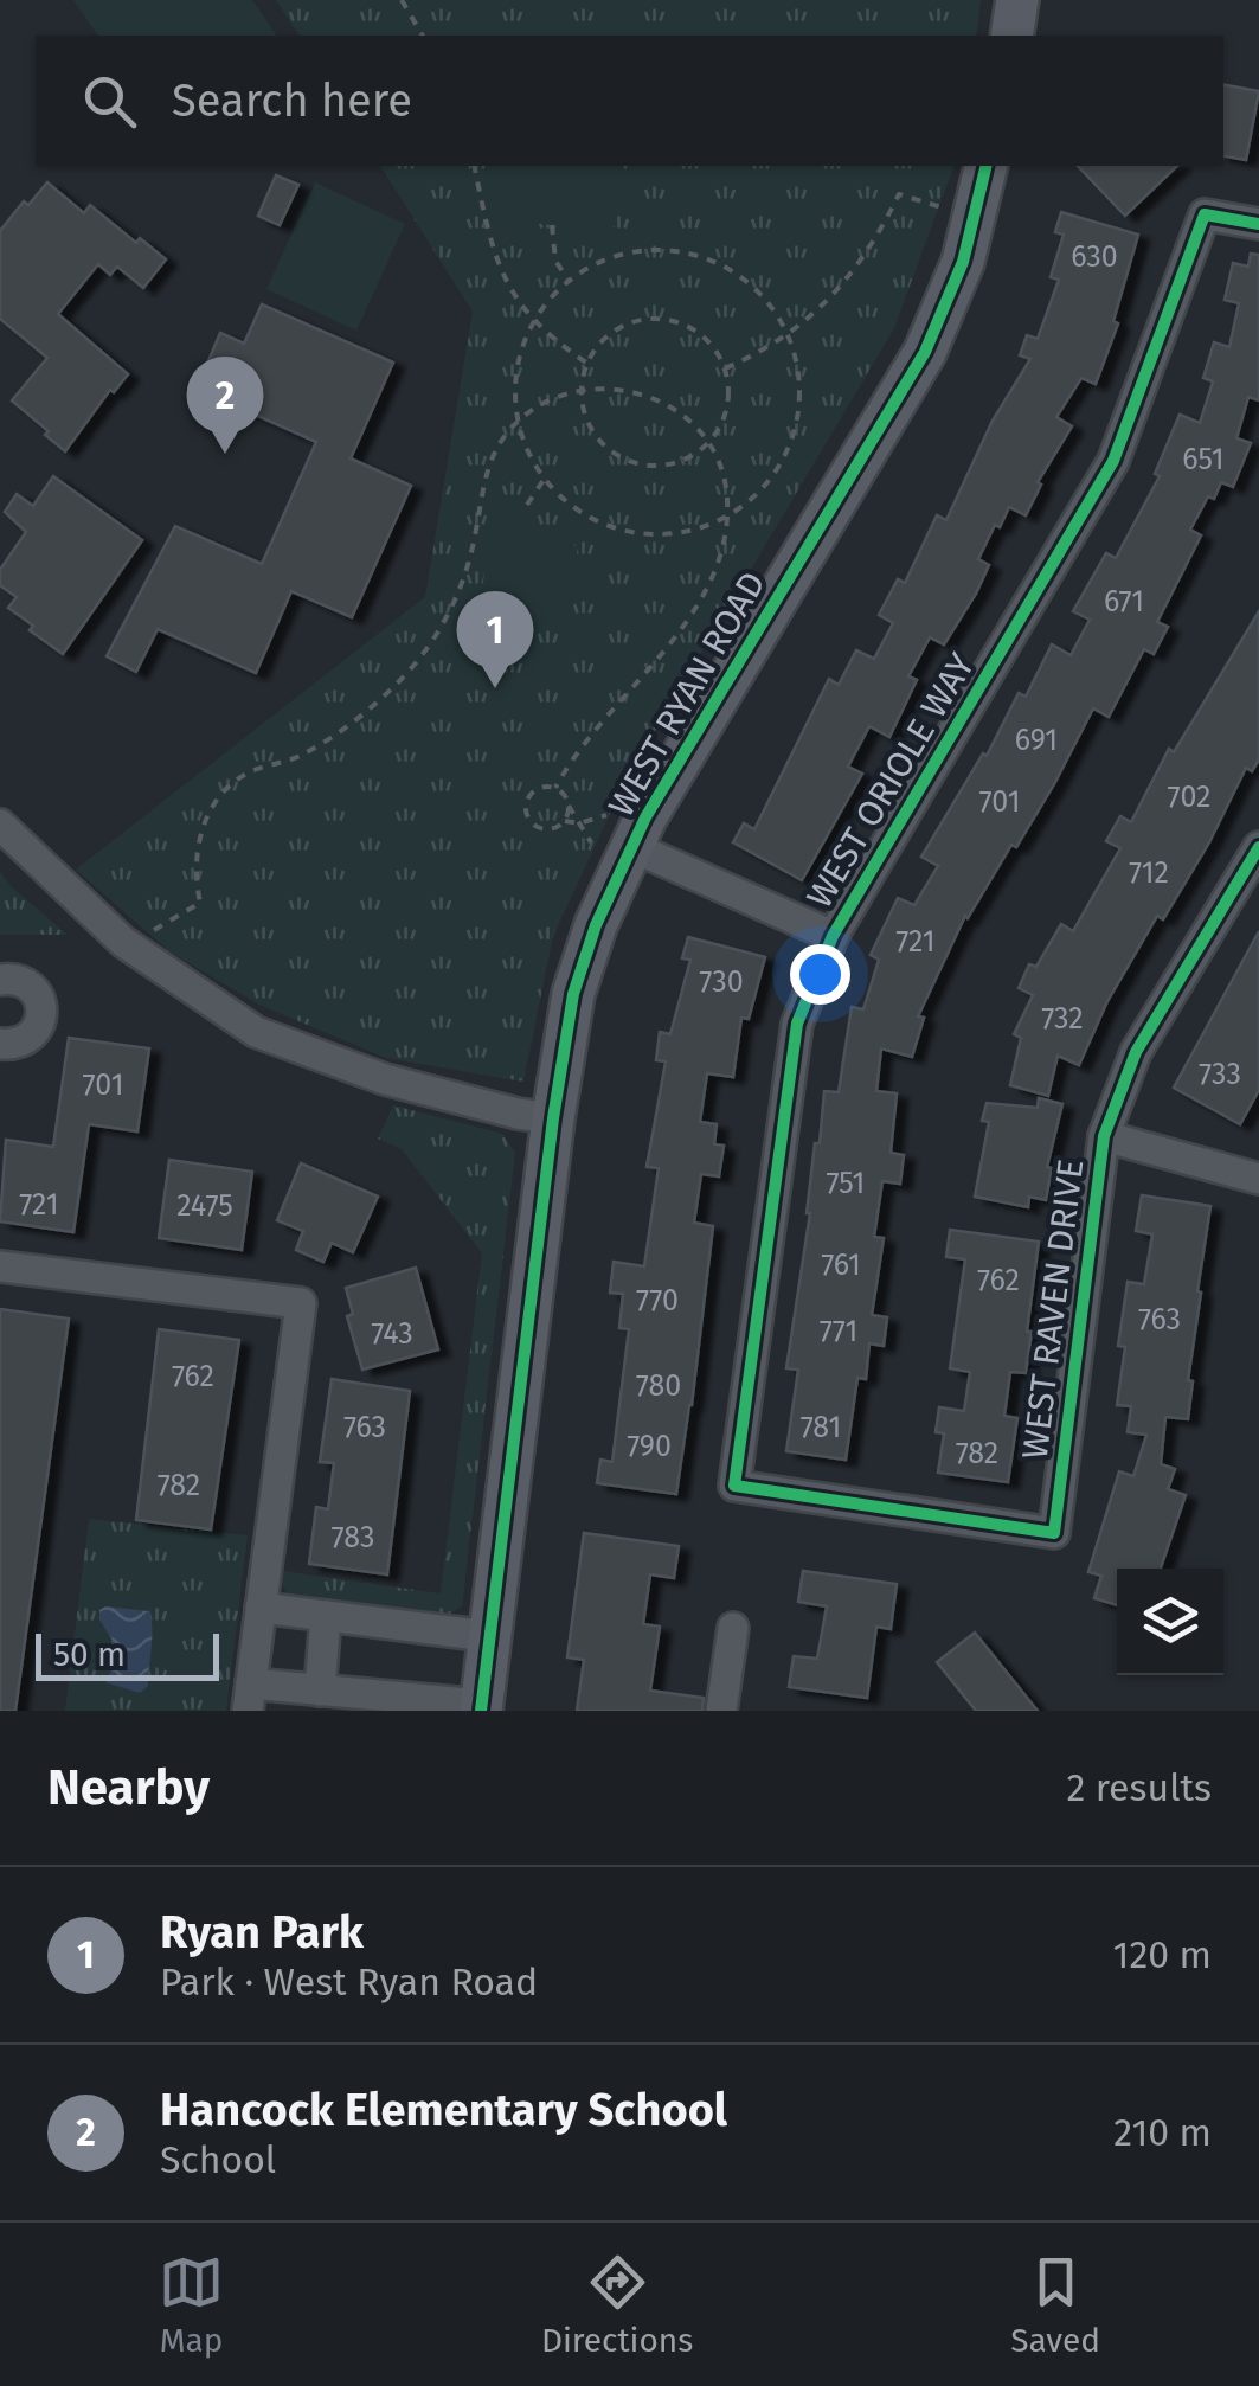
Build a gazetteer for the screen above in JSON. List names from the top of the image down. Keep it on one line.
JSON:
{"streets":{"street":["WEST RYAN ROAD","WEST ORIOLE WAY","WEST RAVEN DRIVE"]},"crossings":[["WEST ORIOLE WAY","WEST RAVEN DRIVE"]],"house_numbers":["630","651","671","691","702","701","712","721","730","732","733","701","751","721","2475","761","762","770","763","771","743","762","780","763","781","790","782","782","783"],"scale_bar":"50 m","page":{"search":"Search here","pins":["2","1"],"scale":"50 m","heading":["Nearby","2 results"],"list":[{"mark":"1","name":"Ryan Park","note":"Park · West Ryan Road","value":"120 m"},{"mark":"2","name":"Hancock Elementary School","note":"School","value":"210 m"}],"nav":["Map","Directions","Saved"]}}
